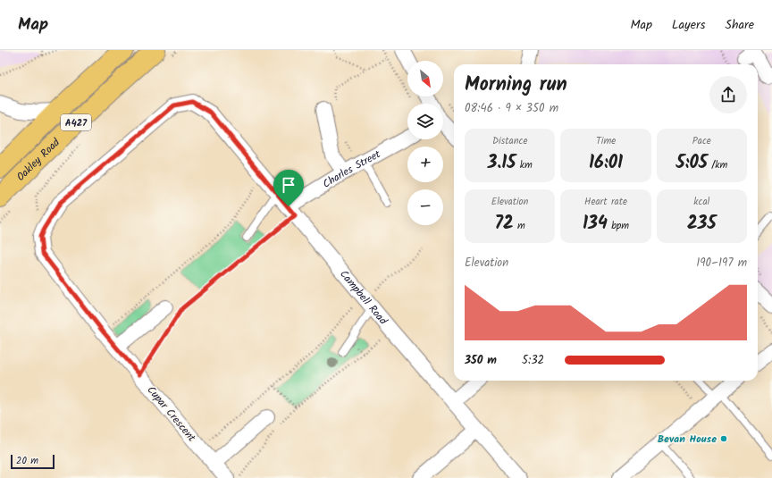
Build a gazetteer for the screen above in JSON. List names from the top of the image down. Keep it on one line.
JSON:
{"streets":{"highway":["A427","Oakley Road"],"street":["Charles Street","Campbell Road","Cupar Crescent"]},"crossings":[["Charles Street","Campbell Road"],["Campbell Road","Cupar Crescent"]],"places":["Bevan House"],"scale_bar":"20 m","north":"bottom right","page":{"header":"Map","nav":["Map","Layers","Share"],"map_buttons":["+","−"],"heading":["Morning run","08:46 · 9 × 350 m"],"stats":[["Distance","3.15 km"],["Time","16:01"],["Pace","5:05 /km"],["Elevation","72 m"],["Heart rate","134 bpm"],["kcal","235"]],"chart":["Elevation","190–197 m"],"list":[{"name":"350 m","note":"5:32"}],"scale":"20 m"}}
